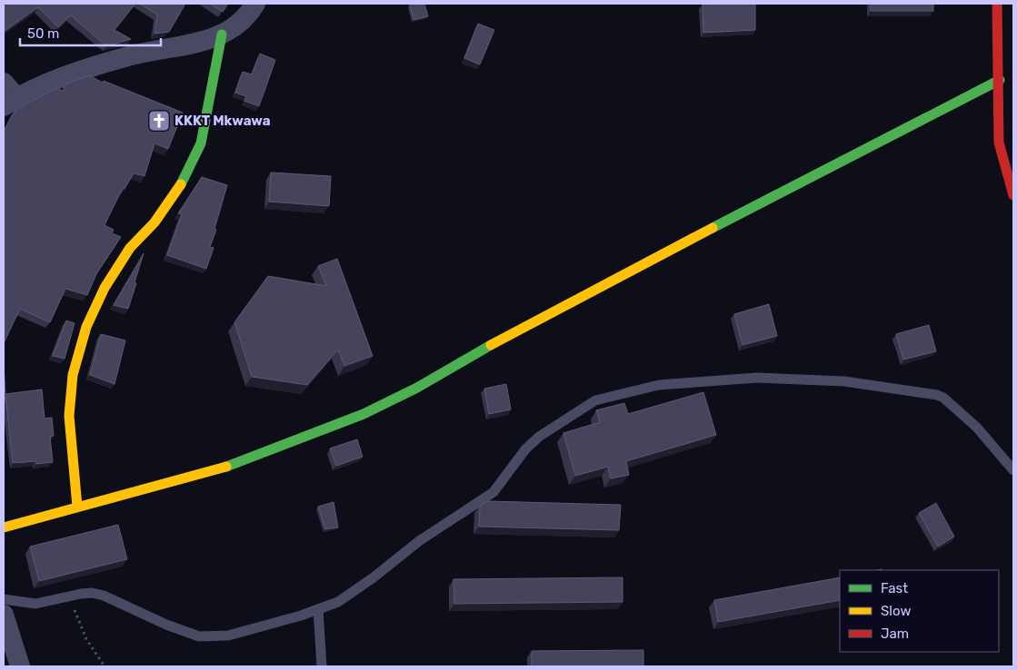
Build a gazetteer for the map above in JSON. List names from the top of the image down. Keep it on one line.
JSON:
{"places":{"church":["KKKT Mkwawa"]},"legend":["Fast","Slow","Jam"],"scale_bar":"50 m"}
